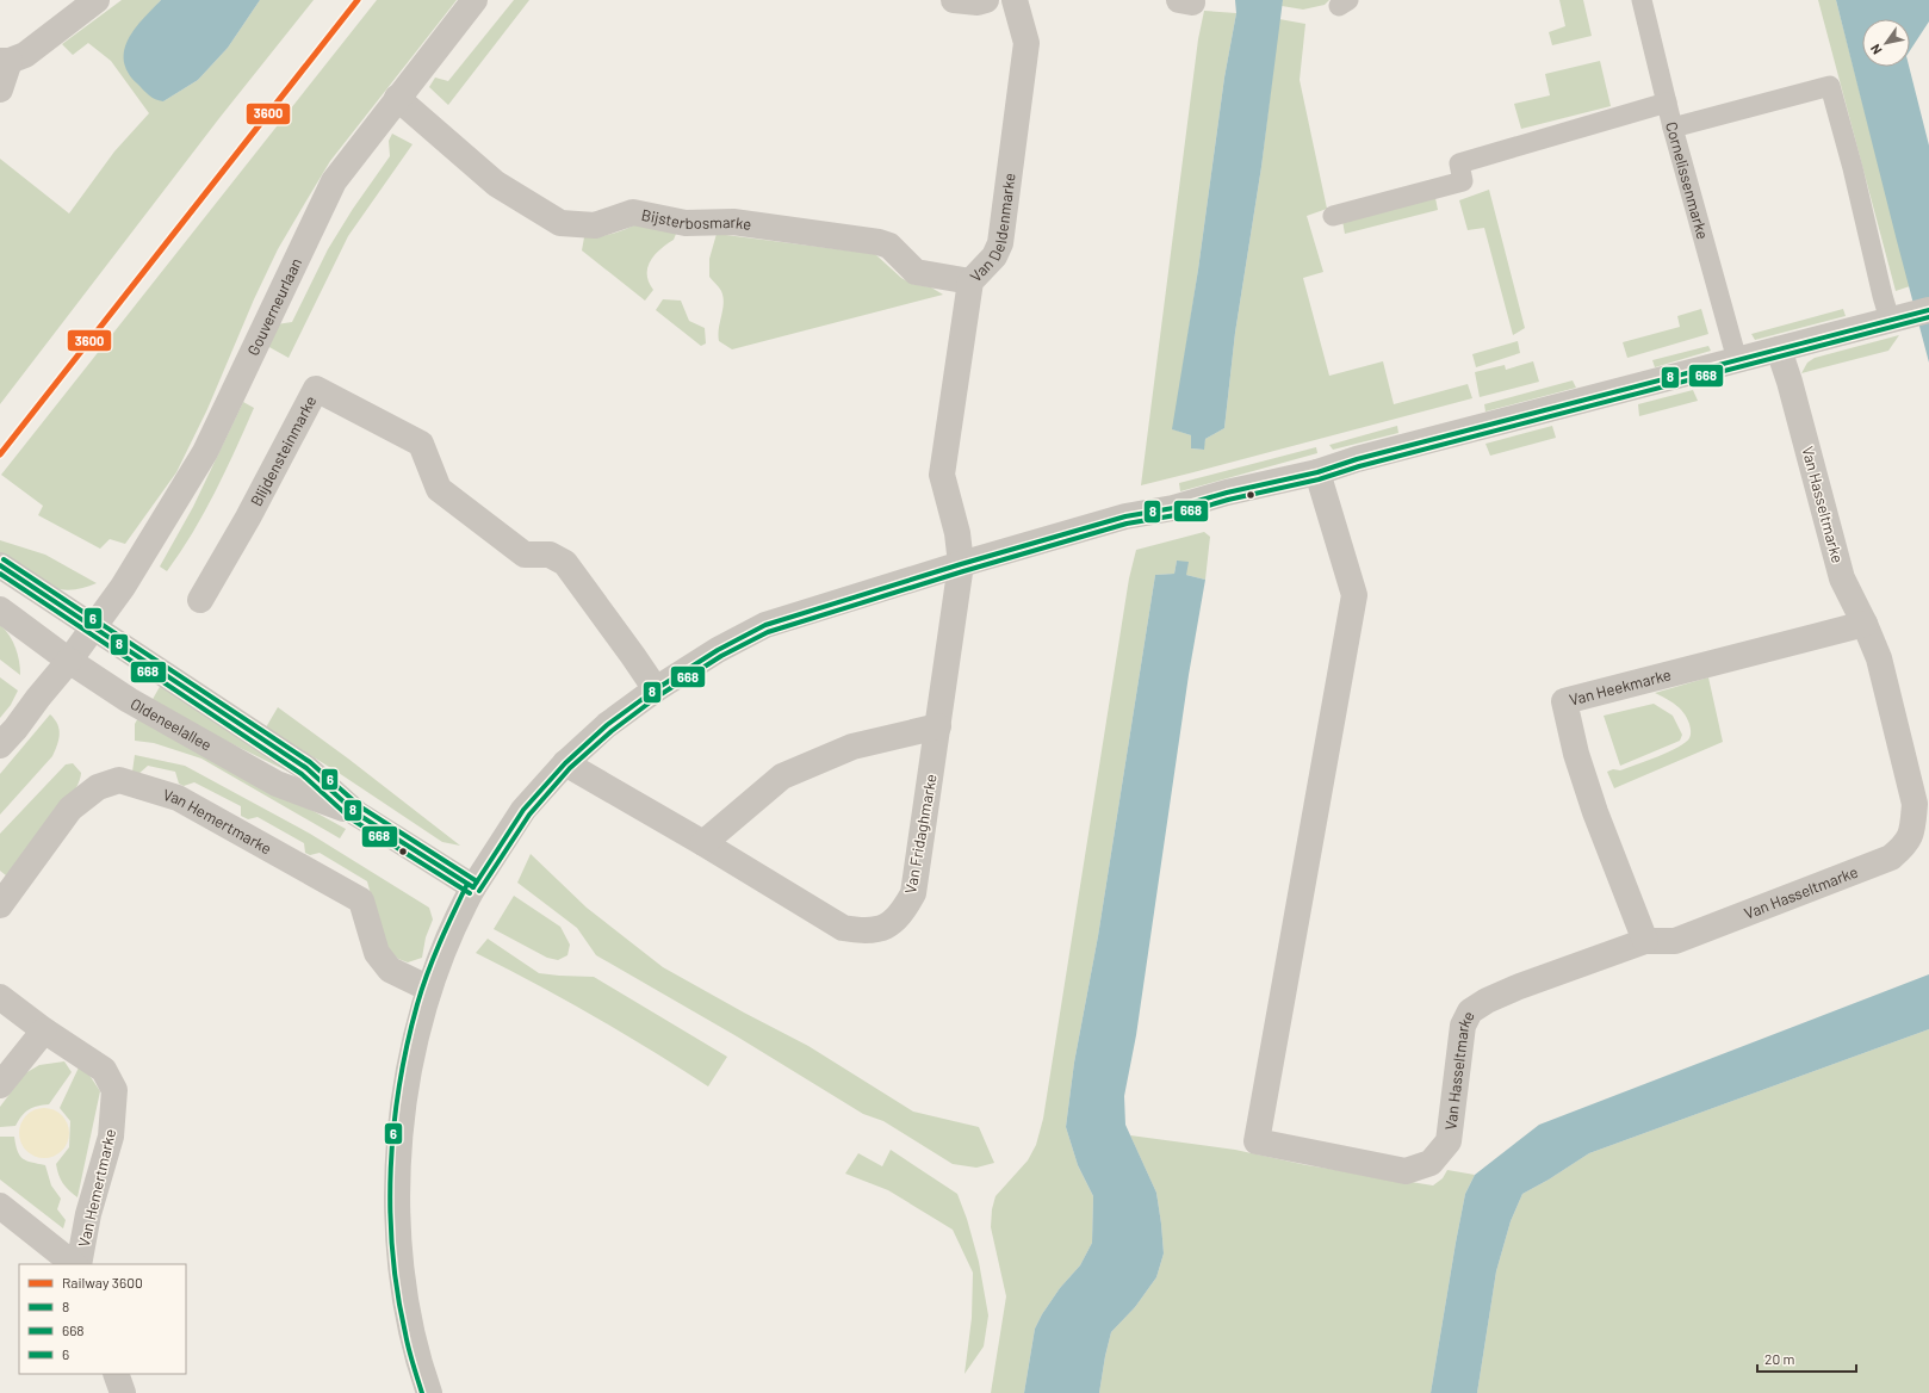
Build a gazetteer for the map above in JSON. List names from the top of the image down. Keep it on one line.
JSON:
{"streets":{"street":["Bijsterbosmarke","Van Deldenmarke","Gouverneurlaan","Blijdensteinmarke","Van Hasseltmarke","Van Heekmarke","Oldeneelallee","Van Hemertmarke","Van Fridaghmarke"],"lane":["Cornelissenmarke"]},"crossings":[["Bijsterbosmarke","Van Deldenmarke"],["Bijsterbosmarke","Gouverneurlaan"],["Van Deldenmarke","Van Fridaghmarke"],["Gouverneurlaan","Oldeneelallee"],["Van Hasseltmarke","Van Heekmarke"]],"lines":["rail line 3600","transit line 8","transit line 668","transit line 6"],"legend":["Railway 3600","8","668","6"],"scale_bar":"20 m","north":"bottom left"}
